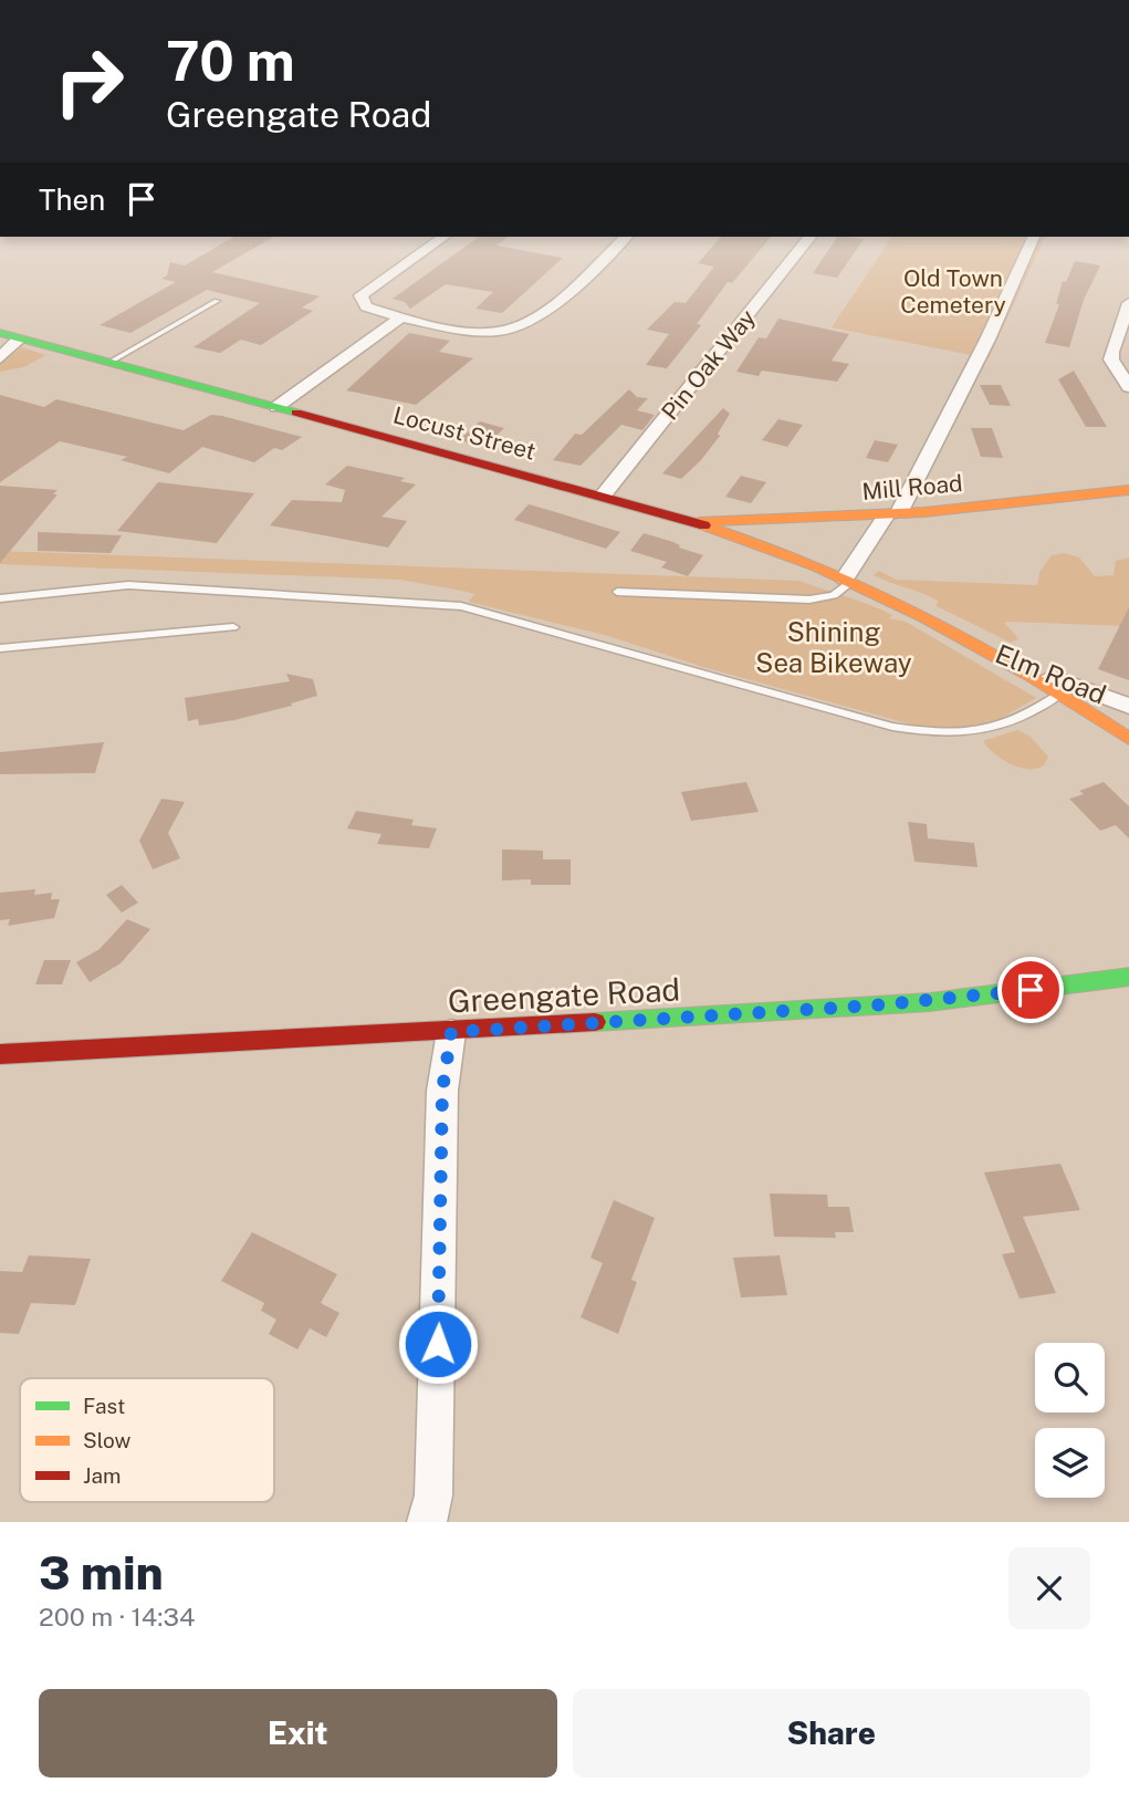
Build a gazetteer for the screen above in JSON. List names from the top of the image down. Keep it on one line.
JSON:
{"streets":{"main road":["Locust Street","Mill Road","Greengate Road"],"street":["Pin Oak Way","Elm Road"]},"crossings":[["Pin Oak Way","Locust Street"],["Locust Street","Mill Road"],["Locust Street","Elm Road"]],"parks":["Old Town Cemetery","Shining Sea Bikeway"],"legend":["Fast","Slow","Jam"],"page":{"turn":["70 m","Greengate Road"],"then":"Then","heading":["3 min","200 m · 14:34"],"buttons":["Exit","Share"]}}
